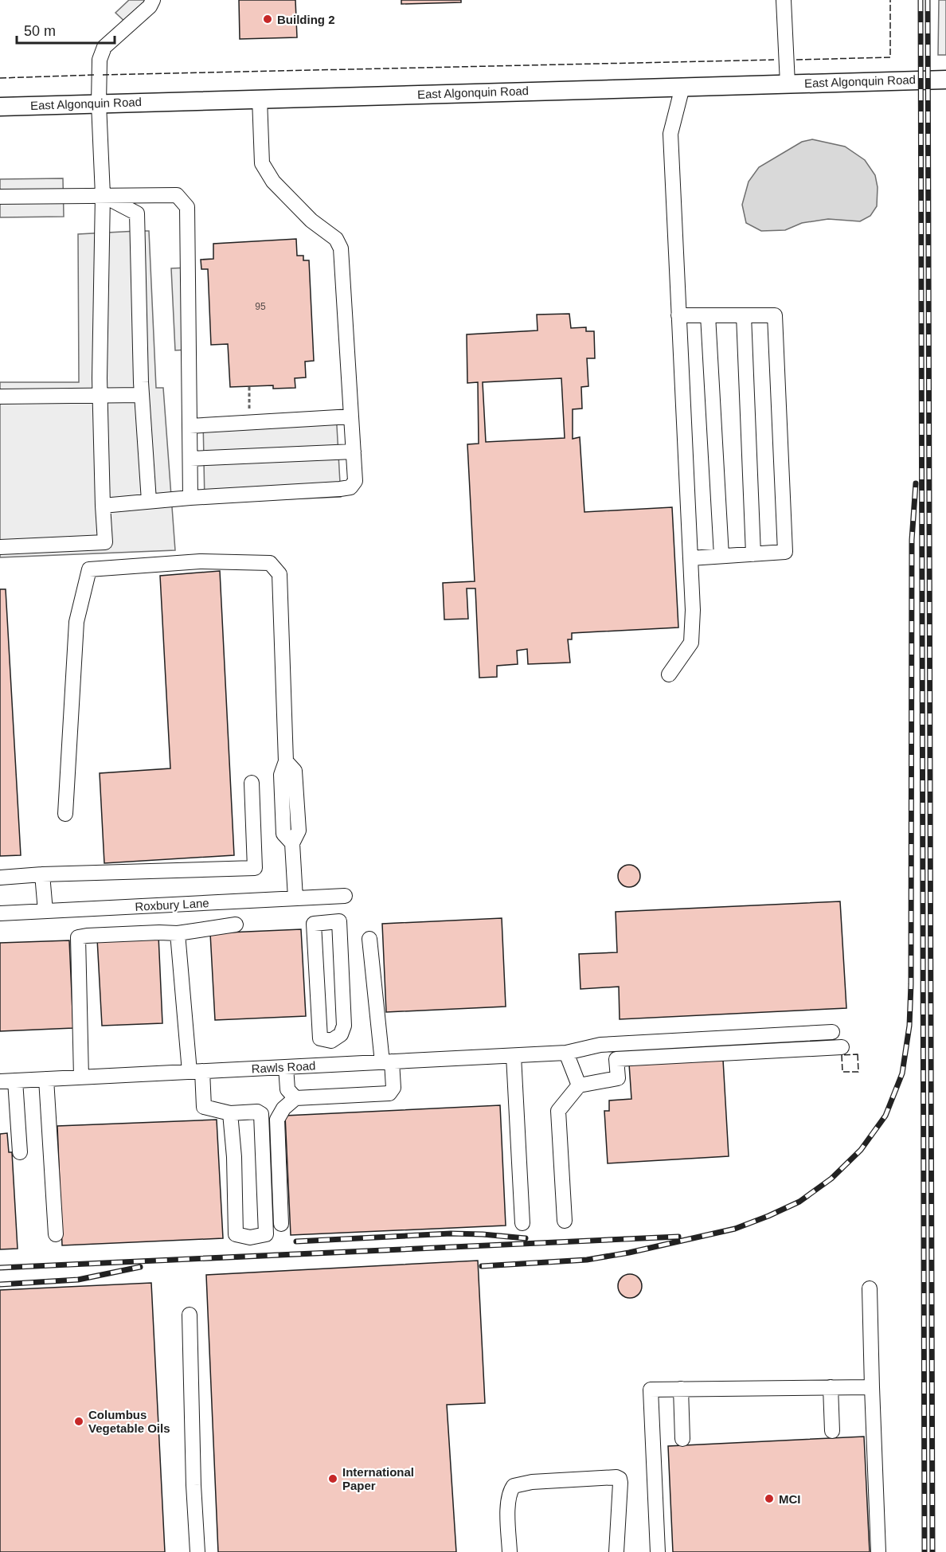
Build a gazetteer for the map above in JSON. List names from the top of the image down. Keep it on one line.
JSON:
{"streets":{"main road":["East Algonquin Road"],"street":["Roxbury Lane","Rawls Road"]},"places":["Building 2","Columbus Vegetable Oils","International Paper","MCI"],"house_numbers":["95"],"scale_bar":"50 m"}
